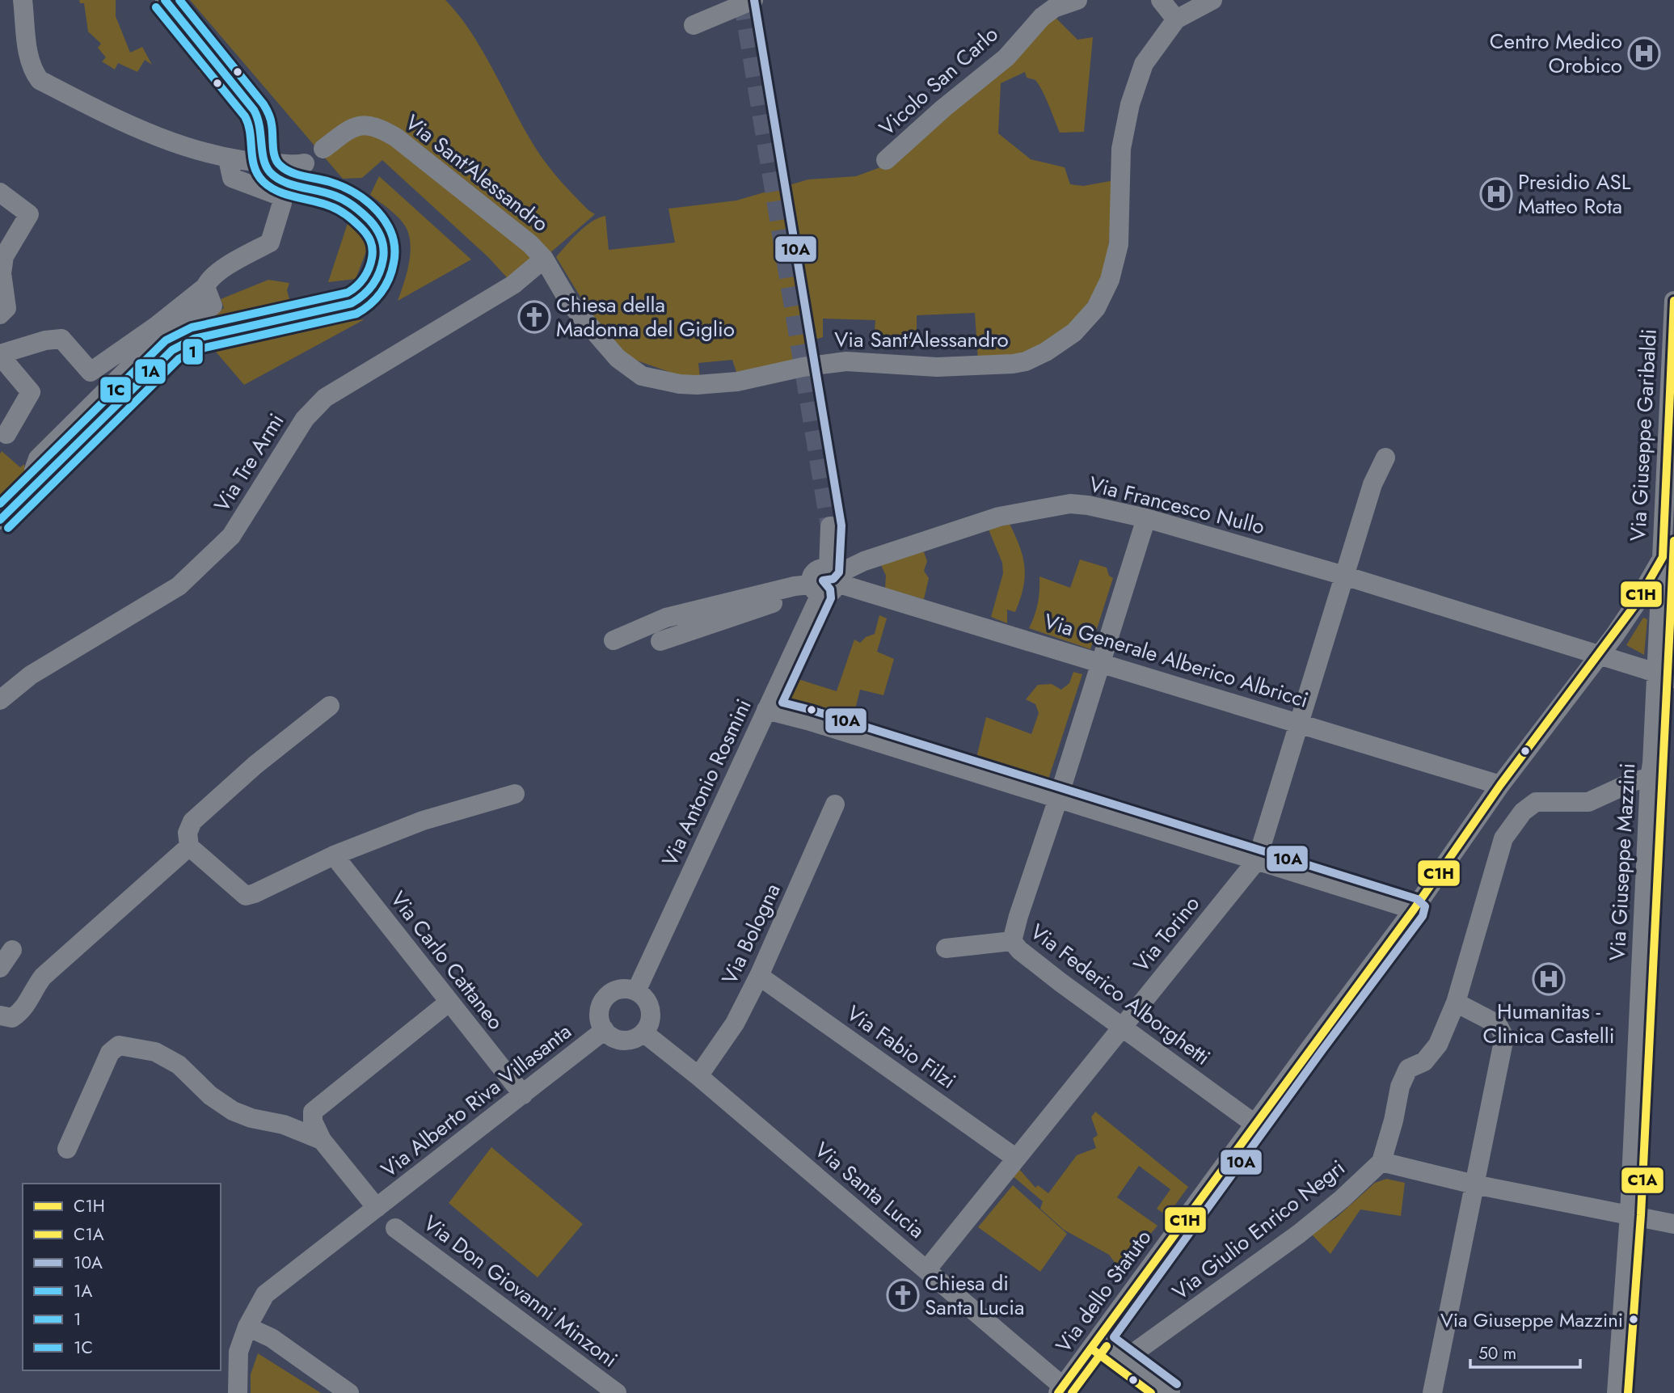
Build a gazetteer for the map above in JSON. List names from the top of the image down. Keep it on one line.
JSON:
{"streets":{"street":["Vicolo San Carlo","Via Sant'Alessandro","Via Giuseppe Garibaldi","Via Tre Armi","Via Francesco Nullo","Via Generale Alberico Albricci","Via Antonio Rosmini","Via Giuseppe Mazzini","Via Bologna","Via Torino","Via Carlo Cattaneo","Via Federico Alborghetti","Via Fabio Filzi","Via Alberto Riva Villasanta","Via Santa Lucia","Via Giulio Enrico Negri","Via Don Giovanni Minzoni","Via dello Statuto"]},"crossings":[["Via Sant'Alessandro","Via Tre Armi"],["Via Giuseppe Garibaldi","Via Francesco Nullo"],["Via Giuseppe Garibaldi","Via Giuseppe Mazzini"],["Via Giuseppe Garibaldi","Via dello Statuto"],["Via Francesco Nullo","Via Generale Alberico Albricci"],["Via Francesco Nullo","Via Antonio Rosmini"],["Via Francesco Nullo","Via Giuseppe Mazzini"],["Via Francesco Nullo","Via Torino"],["Via Francesco Nullo","Via dello Statuto"],["Via Generale Alberico Albricci","Via Torino"],["Via Generale Alberico Albricci","Via dello Statuto"],["Via Antonio Rosmini","Via Alberto Riva Villasanta"],["Via Antonio Rosmini","Via Santa Lucia"],["Via Bologna","Via Fabio Filzi"],["Via Bologna","Via Santa Lucia"],["Via Torino","Via Federico Alborghetti"],["Via Torino","Via Fabio Filzi"],["Via Torino","Via Santa Lucia"],["Via Carlo Cattaneo","Via Alberto Riva Villasanta"],["Via Federico Alborghetti","Via dello Statuto"],["Via Alberto Riva Villasanta","Via Santa Lucia"],["Via Santa Lucia","Via dello Statuto"]],"places":{"hospital":["Centro Medico Orobico","Presidio ASL Matteo Rota","Humanitas - Clinica Castelli"],"church":["Chiesa della Madonna del Giglio","Chiesa di Santa Lucia"],"other":["Via Giuseppe Mazzini"]},"lines":["transit line 10A","transit line 1A","transit line 1","transit line 1C","transit line C1H","transit line C1A"],"legend":["C1H","C1A","10A","1A","1","1C"],"scale_bar":"50 m"}
